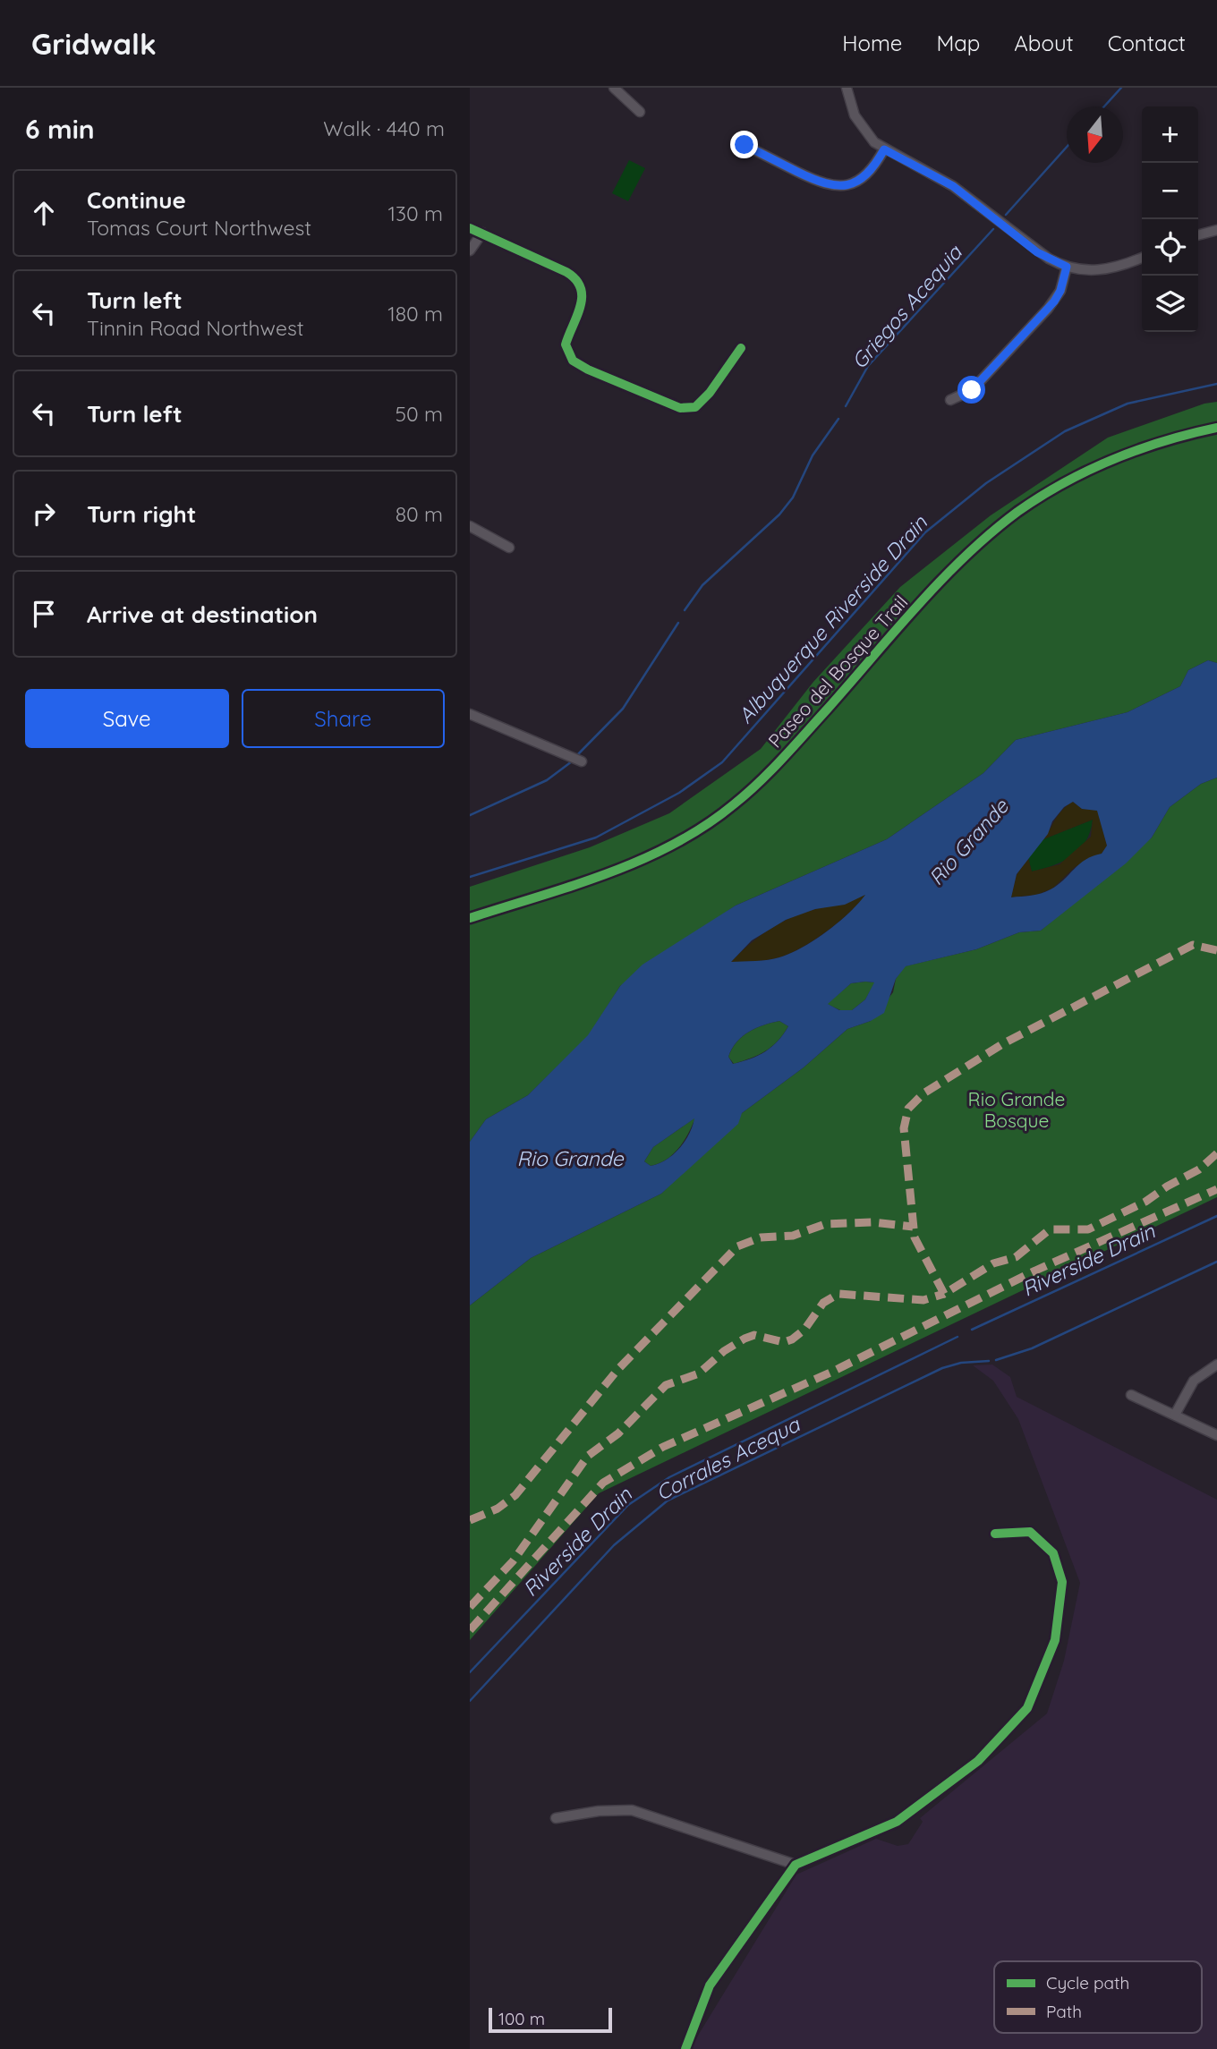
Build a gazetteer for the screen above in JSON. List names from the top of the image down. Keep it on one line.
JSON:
{"streets":{"cycle path":["Paseo del Bosque Trail"]},"water":["Griegos Acequia","Albuquerque Riverside Drain","Rio Grande","Riverside Drain","Corrales Acequa"],"parks":["Rio Grande Bosque"],"legend":["Cycle path","Path"],"scale_bar":"100 m","north":"bottom","page":{"header":"Gridwalk","nav":["Home","Map","About","Contact"],"heading":["6 min","Walk · 440 m"],"map_buttons":["+","−"],"list":[["Continue","Tomas Court Northwest","130 m"],["Turn left","Tinnin Road Northwest","180 m"],["Turn left","50 m"],["Turn right","80 m"],"Arrive at destination"],"buttons":["Save","Share"],"scale":"100 m"}}
